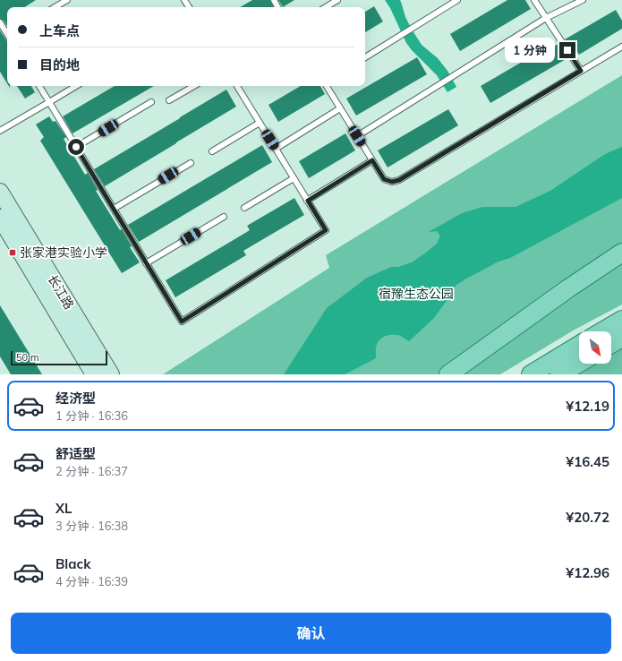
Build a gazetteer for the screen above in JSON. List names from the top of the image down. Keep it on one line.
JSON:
{"streets":{"street":["长江路"]},"parks":["宿豫生态公园"],"places":{"transit":["张家港实验小学"]},"scale_bar":"50 m","north":"bottom right","page":{"banner":["上车点","目的地"],"bubble":"1 分钟","scale":"50 m","list":[{"name":"经济型","note":"1 分钟 · 16:36","value":"¥12.19"},{"name":"舒适型","note":"2 分钟 · 16:37","value":"¥16.45"},{"name":"XL","note":"3 分钟 · 16:38","value":"¥20.72"},{"name":"Black","note":"4 分钟 · 16:39","value":"¥12.96"}],"buttons":"确认"}}
